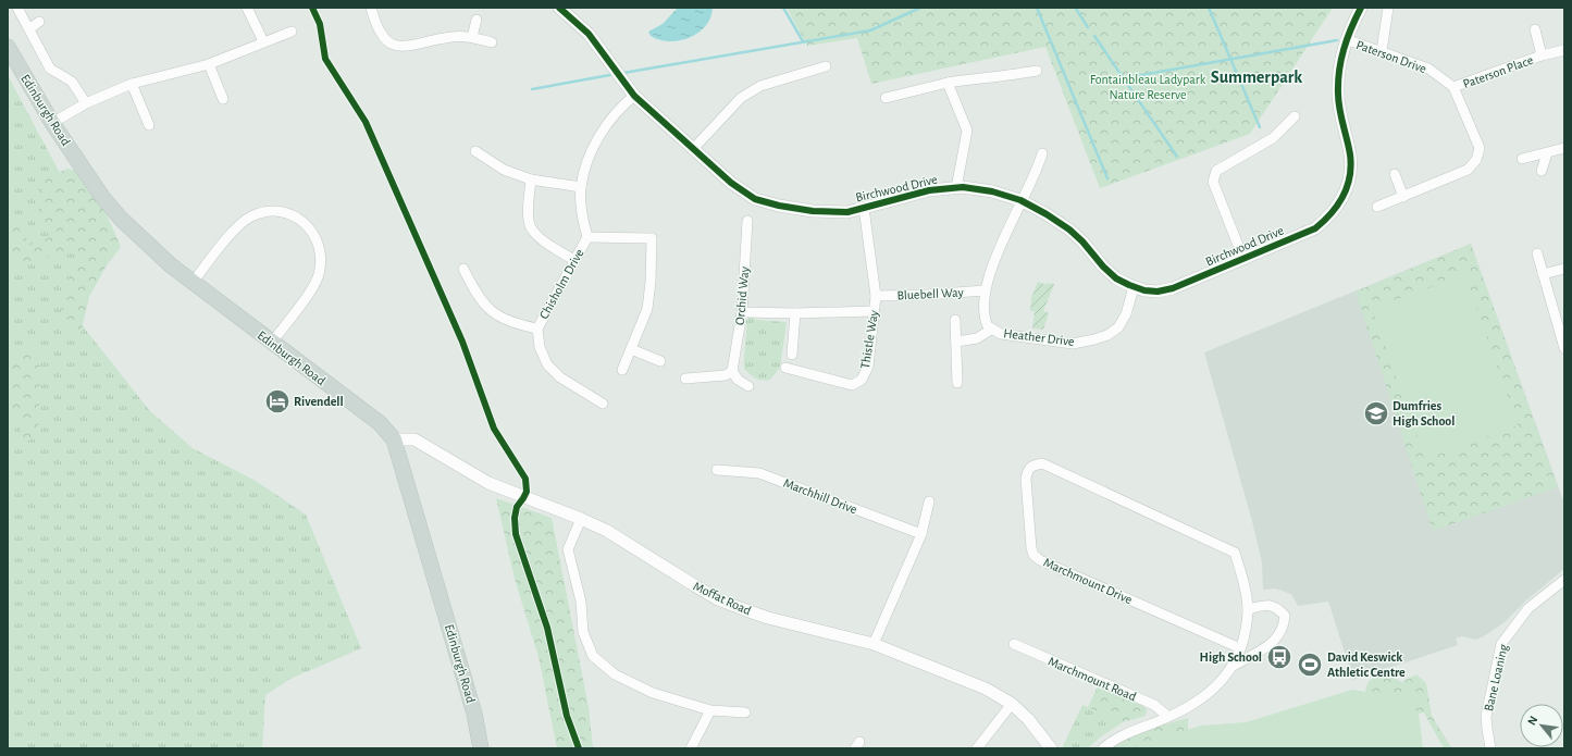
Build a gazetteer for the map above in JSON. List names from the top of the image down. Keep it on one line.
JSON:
{"streets":{"main road":["Edinburgh Road"],"street":["Paterson Drive","Paterson Place","Birchwood Drive","Chisholm Drive","Bluebell Way","Orchid Way","Heather Drive","Thistle Way","Marchhill Drive","Marchmount Drive","Moffat Road","Bane Loaning","Marchmount Road"]},"crossings":[["Paterson Drive","Paterson Place"],["Paterson Drive","Birchwood Drive"],["Edinburgh Road","Moffat Road"],["Birchwood Drive","Heather Drive"],["Birchwood Drive","Thistle Way"],["Bluebell Way","Heather Drive"],["Bluebell Way","Thistle Way"]],"districts":["Summerpark"],"parks":["Fontainbleau Ladypark Nature Reserve"],"places":{"hotel":["Rivendell"],"school or university":["Dumfries High School"],"bus stop":["High School"],"sports":["David Keswick Athletic Centre"]},"north":"top left"}
